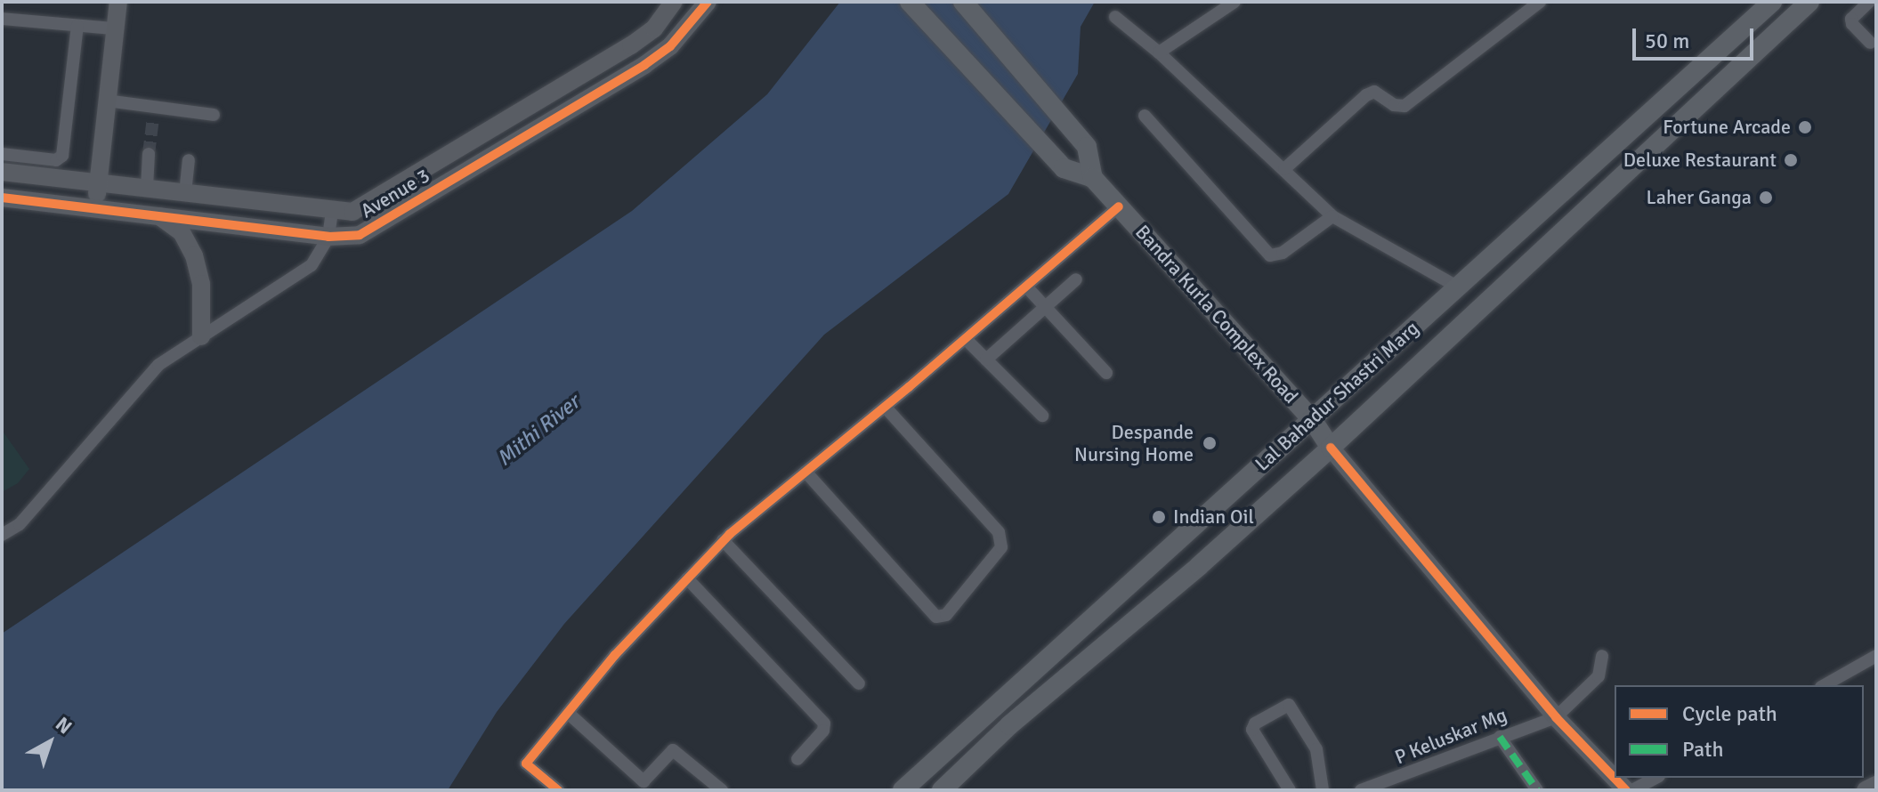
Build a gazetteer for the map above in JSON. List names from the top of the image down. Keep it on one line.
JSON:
{"streets":{"main road":["Bandra Kurla Complex Road","Lal Bahadur Shastri Marg"],"street":["Avenue 3","P Keluskar Mg"]},"crossings":[["Bandra Kurla Complex Road","Lal Bahadur Shastri Marg"]],"water":["Mithi River"],"places":["Fortune Arcade","Deluxe Restaurant","Laher Ganga","Despande Nursing Home","Indian Oil"],"legend":["Cycle path","Path"],"scale_bar":"50 m","north":"top right"}
